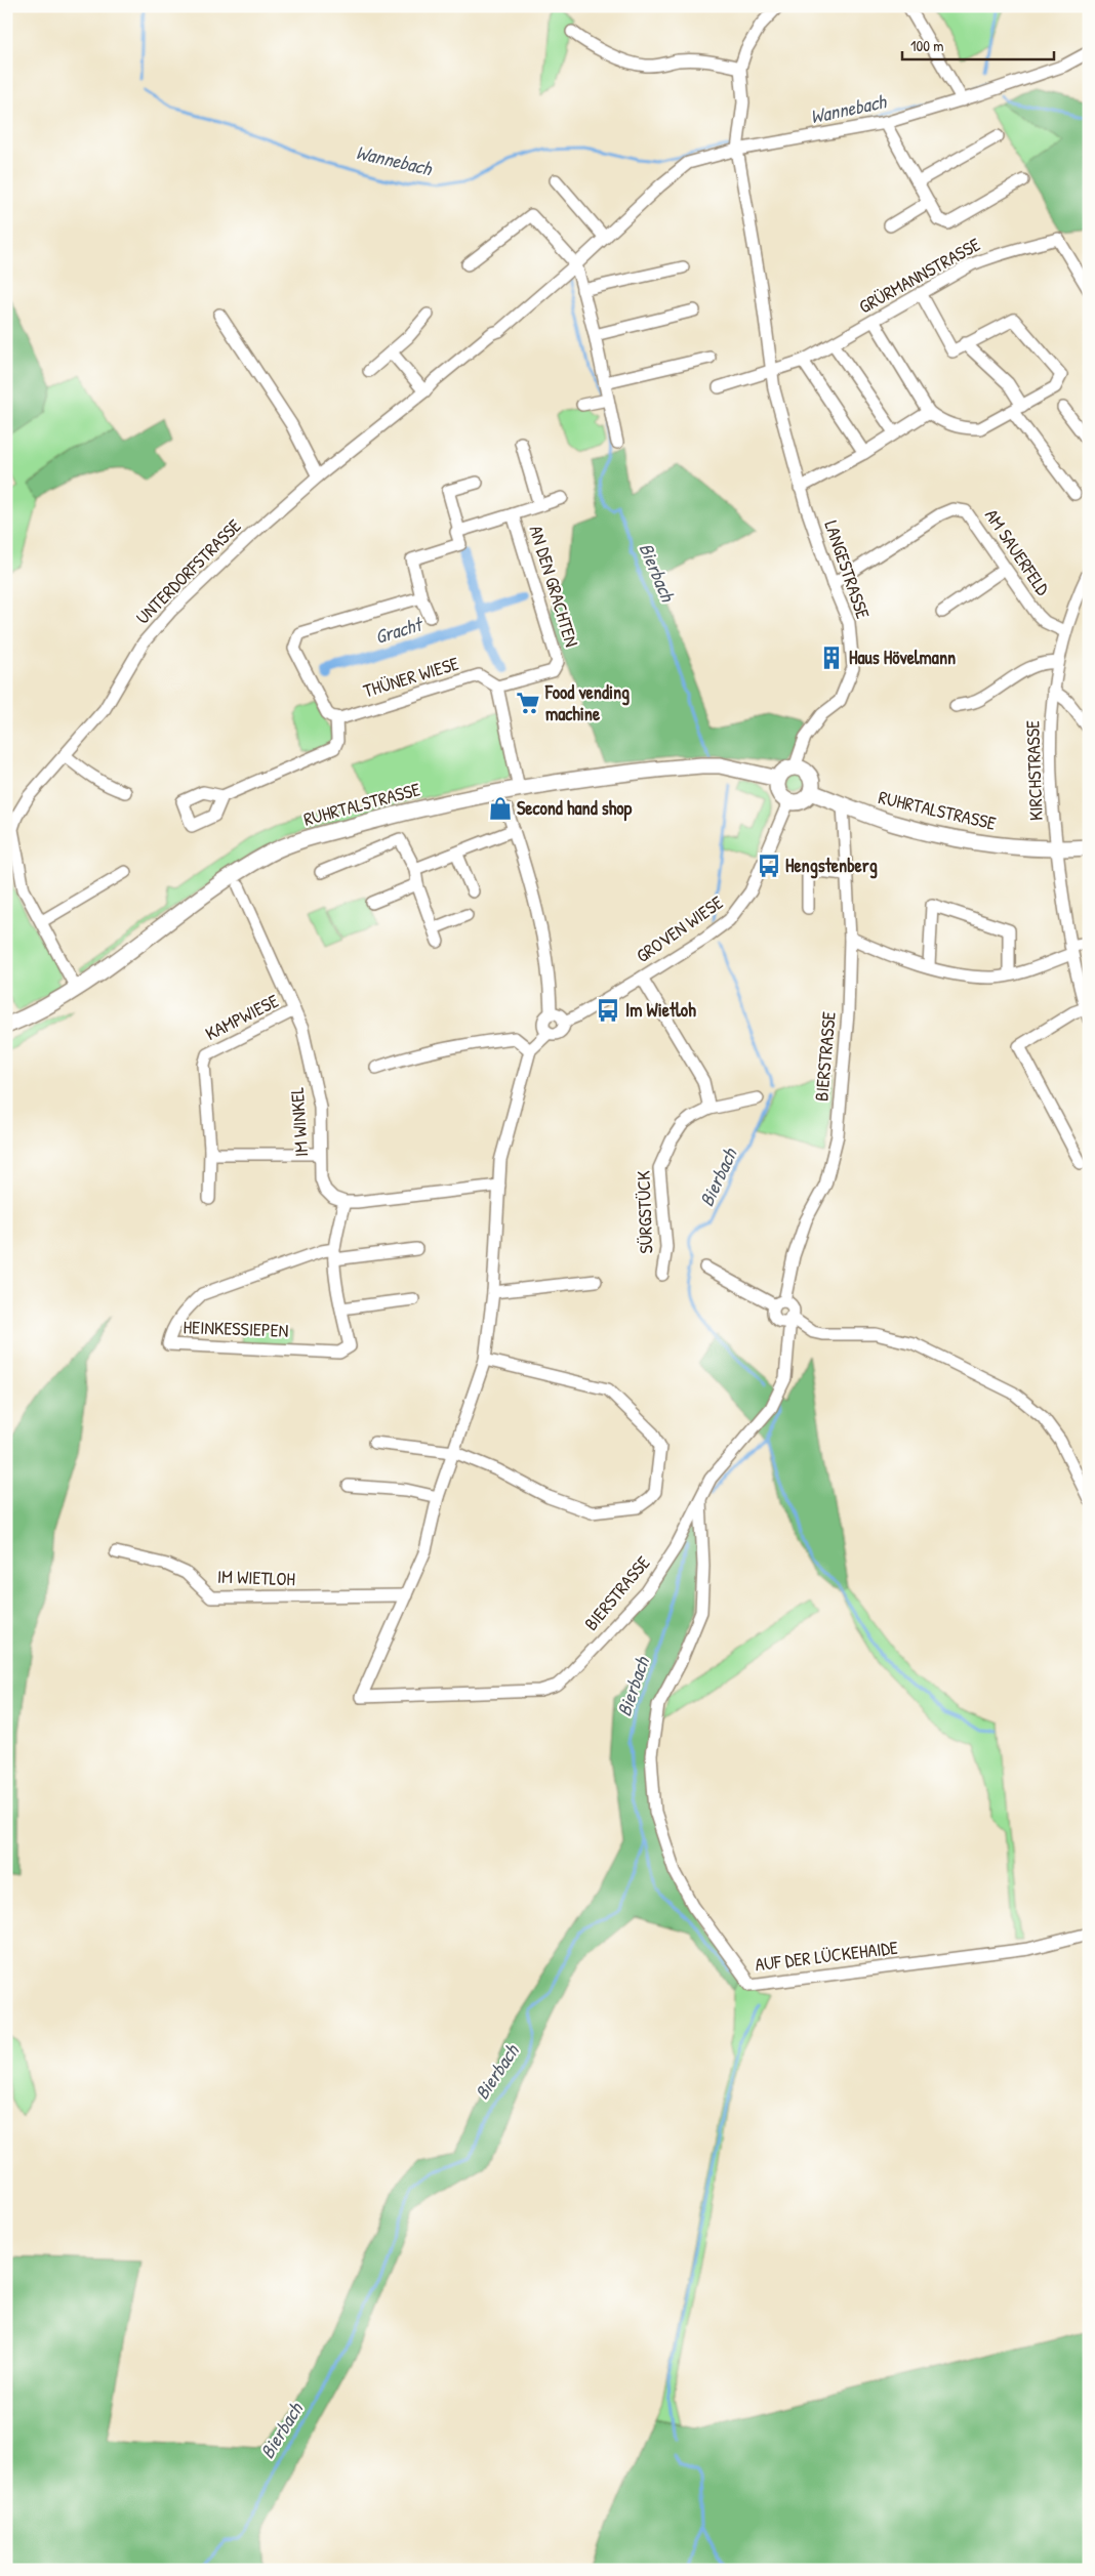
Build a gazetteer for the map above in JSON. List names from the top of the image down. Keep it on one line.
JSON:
{"streets":{"main road":["RUHRTALSTRASSE"],"street":["GRÜRMANNSTRASSE","AM SAUERFELD","LANGESTRASSE","UNTERDORFSTRASSE","AN DEN GRACHTEN","THÜNER WIESE","KIRCHSTRASSE","GROVEN WIESE","KAMPWIESE","BIERSTRASSE","IM WINKEL","SÜRGSTÜCK","HEINKESSIEPEN","IM WIETLOH","AUF DER LÜCKEHAIDE"]},"crossings":[["GRÜRMANNSTRASSE","LANGESTRASSE"],["AM SAUERFELD","LANGESTRASSE"],["AM SAUERFELD","KIRCHSTRASSE"],["LANGESTRASSE","UNTERDORFSTRASSE"],["LANGESTRASSE","RUHRTALSTRASSE"],["LANGESTRASSE","GROVEN WIESE"],["UNTERDORFSTRASSE","RUHRTALSTRASSE"],["AN DEN GRACHTEN","THÜNER WIESE"],["KIRCHSTRASSE","RUHRTALSTRASSE"],["RUHRTALSTRASSE","GROVEN WIESE"],["RUHRTALSTRASSE","BIERSTRASSE"],["KAMPWIESE","IM WINKEL"],["BIERSTRASSE","IM WIETLOH"],["BIERSTRASSE","AUF DER LÜCKEHAIDE"]],"water":["Wannebach","Bierbach","Gracht"],"places":{"building":["Haus Hövelmann"],"supermarket":["Food vending machine"],"shop":["Second hand shop"],"bus stop":["Hengstenberg","Im Wietloh"]},"scale_bar":"100 m"}
